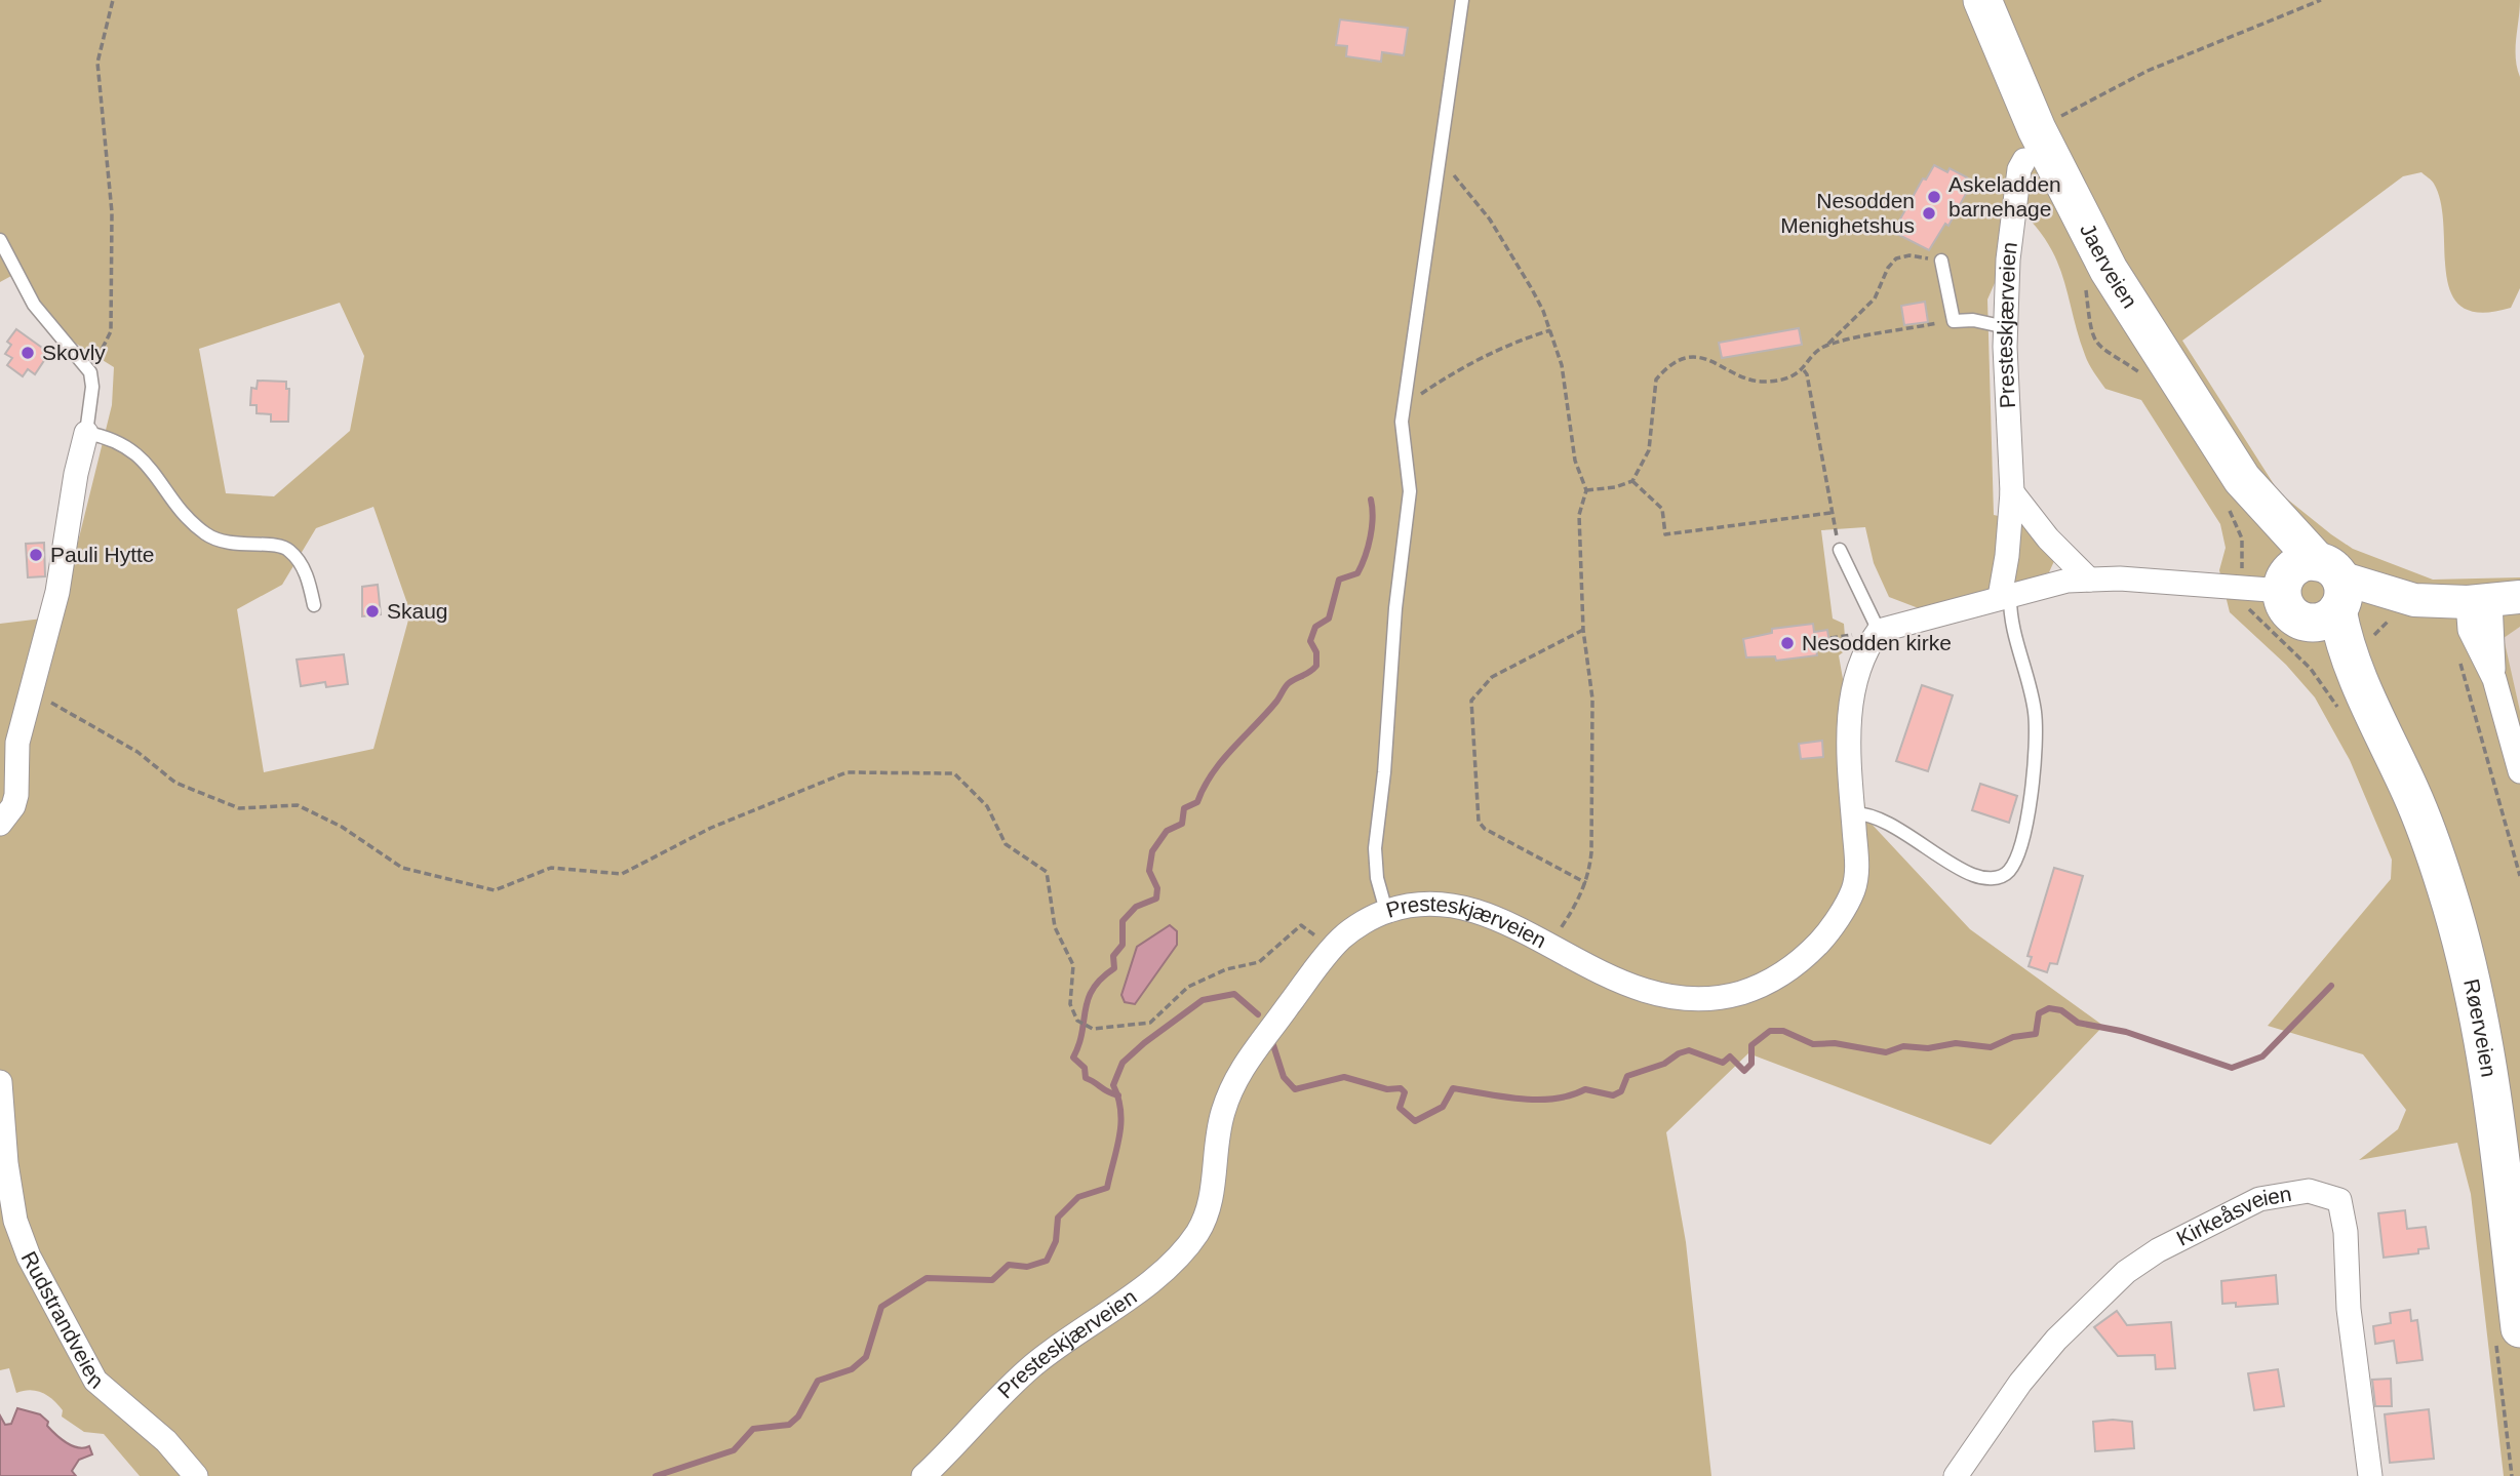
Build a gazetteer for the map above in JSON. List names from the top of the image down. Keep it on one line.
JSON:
{"streets":{"main road":["Jaerveien","Røerveien"],"street":["Presteskjærveien","Kirkeåsveien","Rudstrandveien"]},"crossings":[["Jaerveien","Presteskjærveien"],["Jaerveien","Røerveien"]],"places":["Askeladden barnehage","Nesodden Menighetshus","Skovly","Pauli Hytte","Skaug","Nesodden kirke"]}
